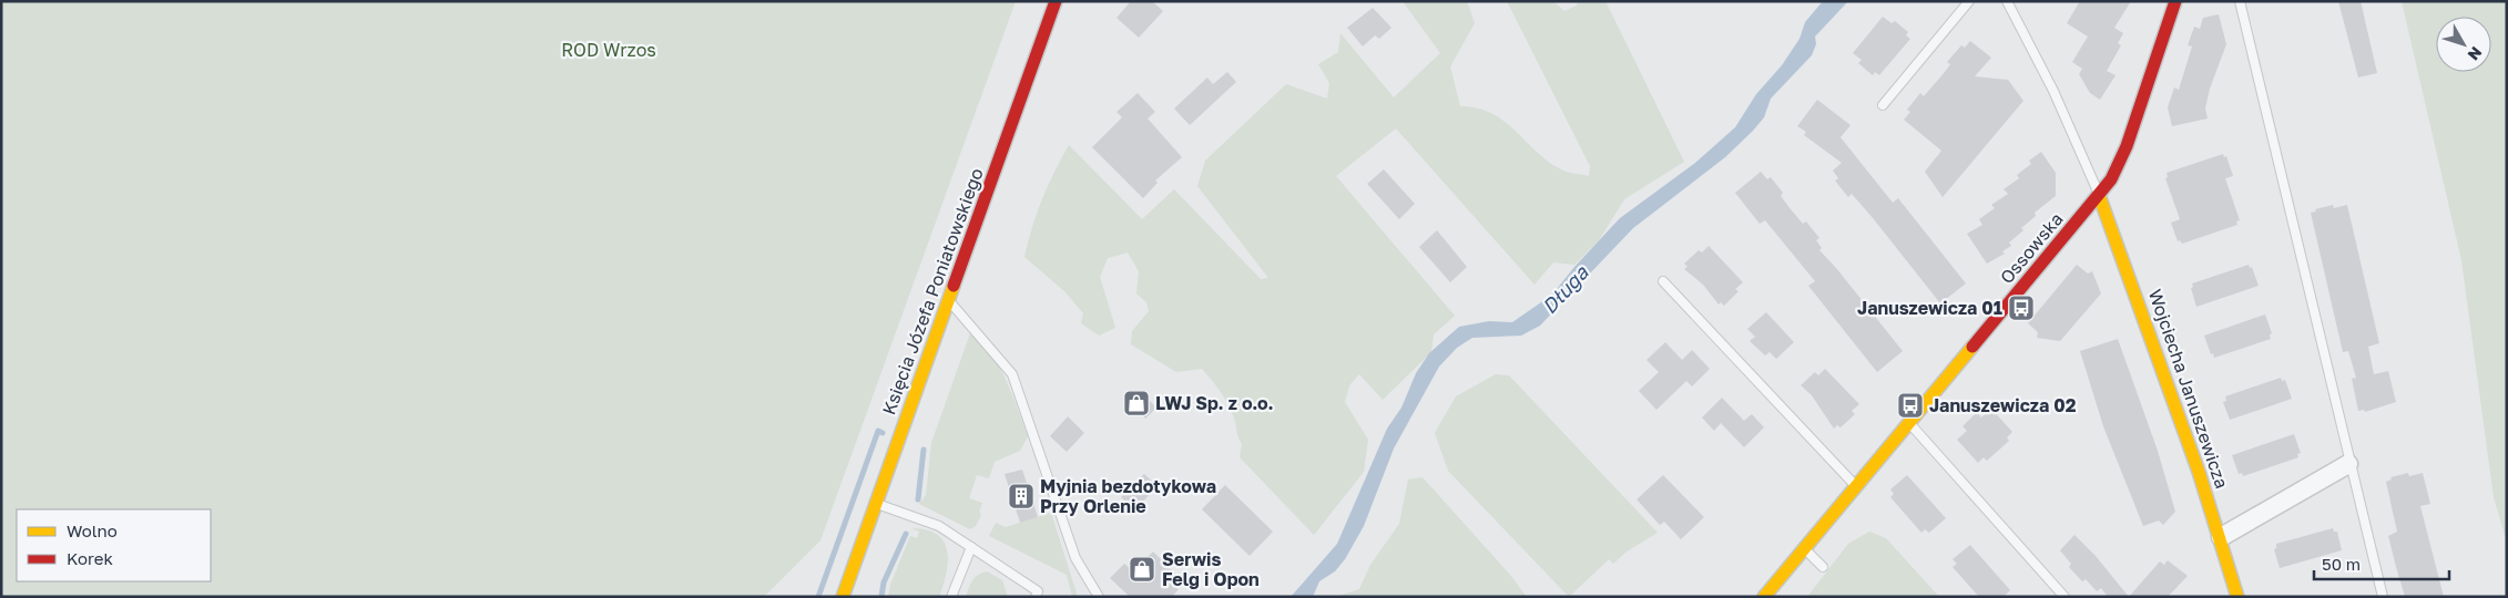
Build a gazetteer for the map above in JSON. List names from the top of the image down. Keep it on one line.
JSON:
{"streets":{"street":["Ossowska","Księcia Józefa Poniatowskiego","Wojciecha Januszewicza"]},"crossings":[["Ossowska","Wojciecha Januszewicza"]],"water":["Długa"],"parks":["ROD Wrzos"],"places":{"bus stop":["Januszewicza 01","Januszewicza 02"],"shop":["LWJ Sp. z o.o.","Serwis Felg i Opon"],"building":["Myjnia bezdotykowa Przy Orlenie"]},"legend":["Wolno","Korek"],"scale_bar":"50 m","north":"bottom right"}
